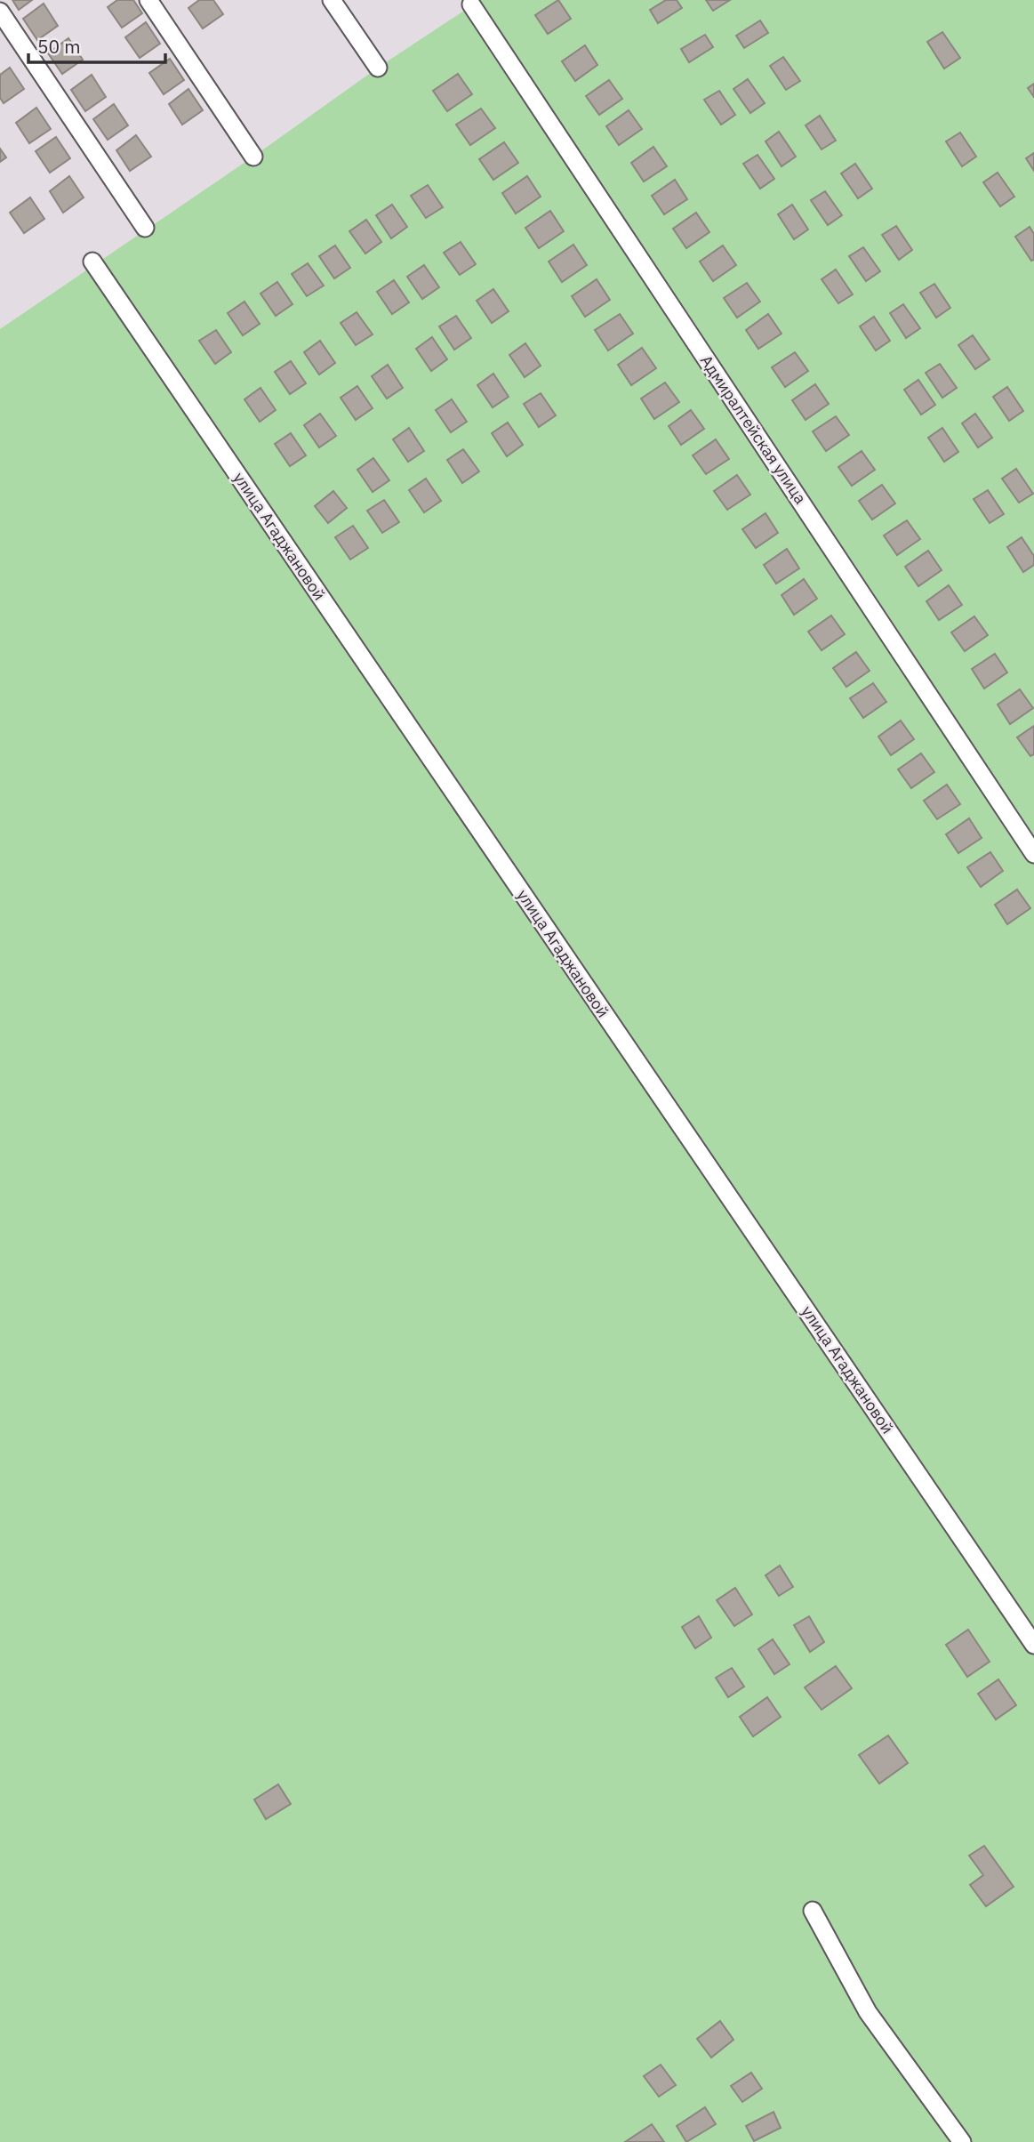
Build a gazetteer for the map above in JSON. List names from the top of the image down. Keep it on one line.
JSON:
{"streets":{"street":["Адмиралтейская улица","улица Агаджановой"]},"scale_bar":"50 m"}
